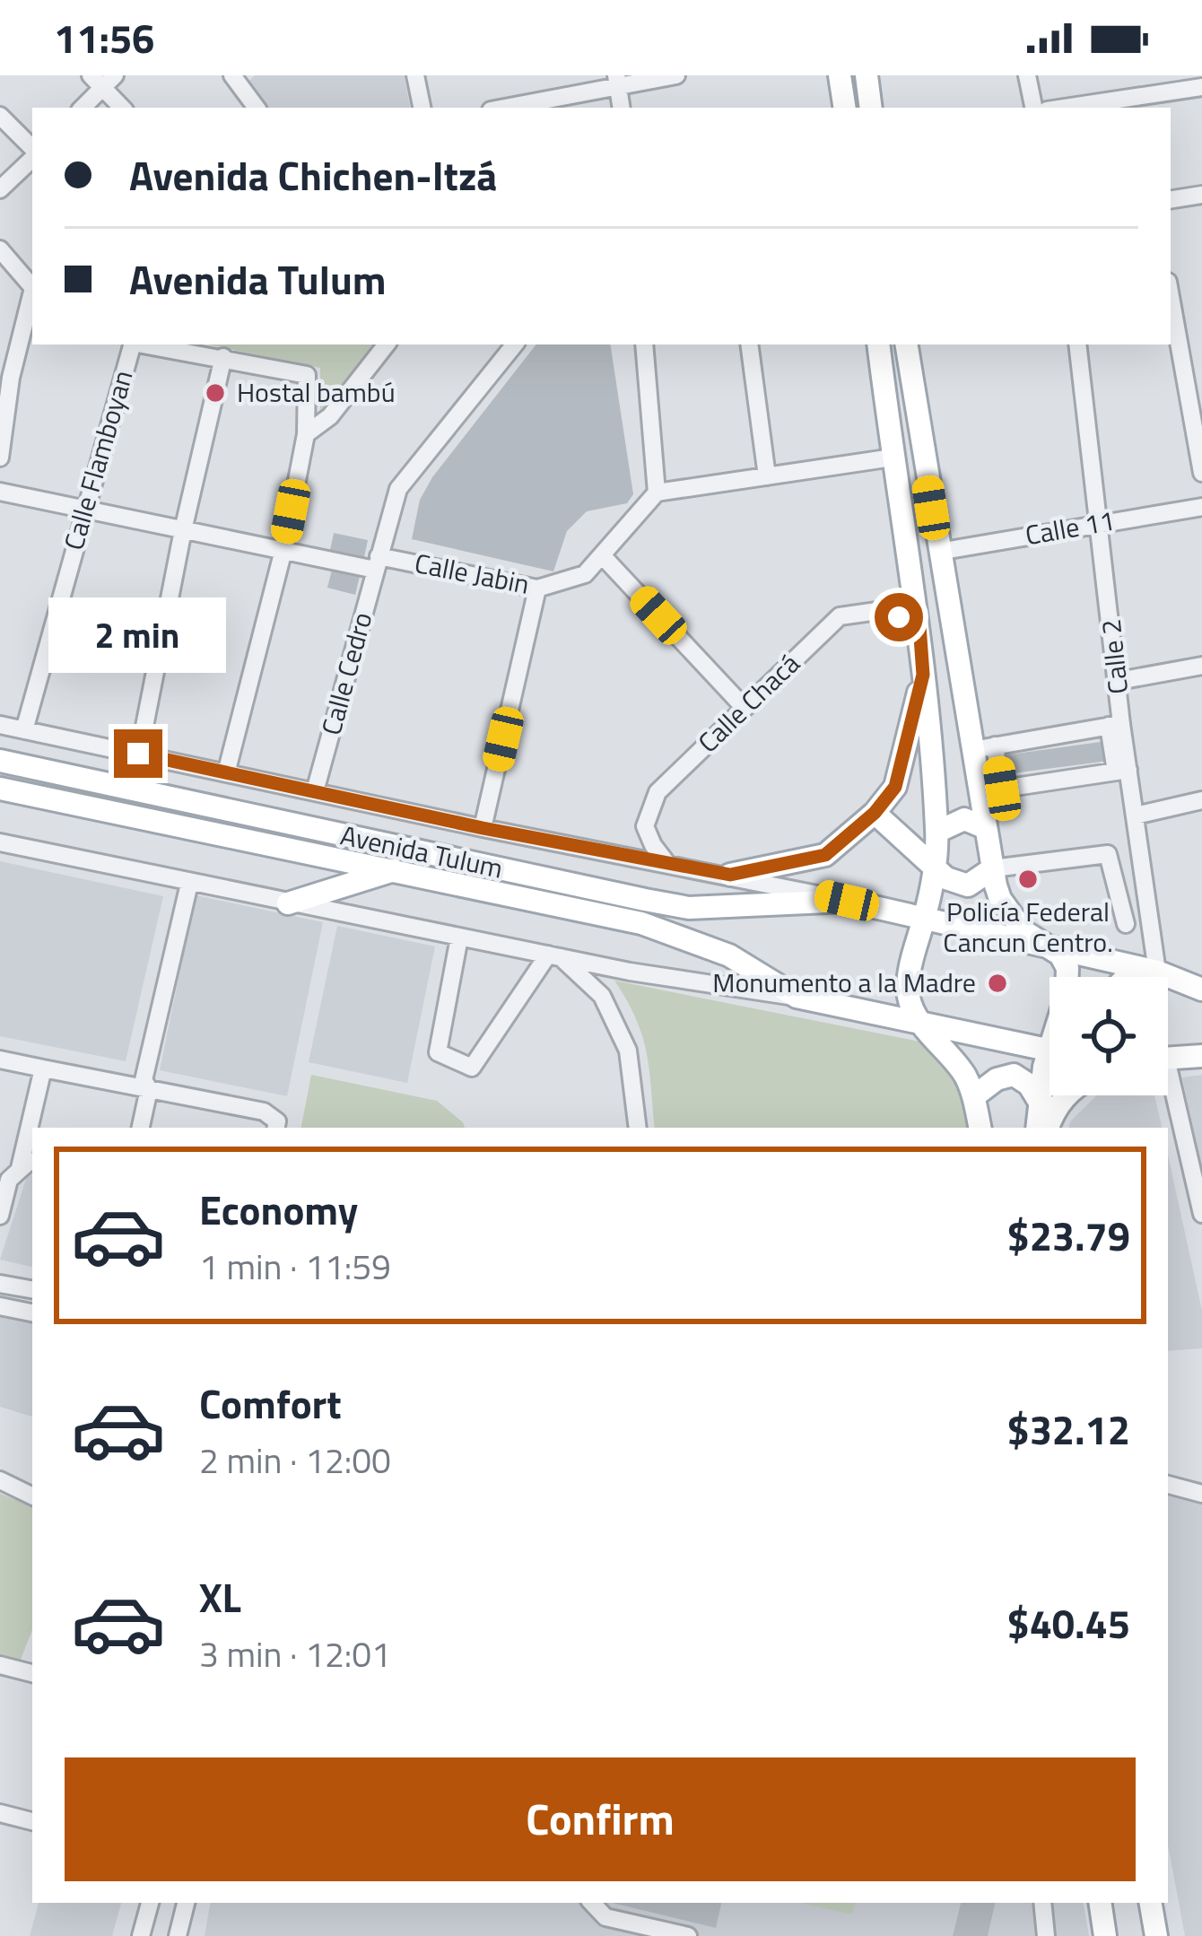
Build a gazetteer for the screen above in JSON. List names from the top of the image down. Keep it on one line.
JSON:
{"streets":{"main road":["Avenida Tulum"],"street":["Calle Flamboyan","Calle 11","Calle Jabin","Calle 2","Calle Cedro","Calle Chacá"]},"crossings":[["Calle Flamboyan","Avenida Tulum"],["Calle 11","Calle 2"],["Calle Jabin","Calle Cedro"],["Calle 2","Avenida Tulum"],["Calle Cedro","Avenida Tulum"],["Calle Chacá","Avenida Tulum"]],"places":["Hostal bambú","Policía Federal Cancun Centro.","Monumento a la Madre"],"page":{"status":"11:56","banner":["Avenida Chichen-Itzá","Avenida Tulum"],"bubble":"2 min","list":[{"name":"Economy","note":"1 min · 11:59","value":"$23.79"},{"name":"Comfort","note":"2 min · 12:00","value":"$32.12"},{"name":"XL","note":"3 min · 12:01","value":"$40.45"}],"buttons":"Confirm"}}
